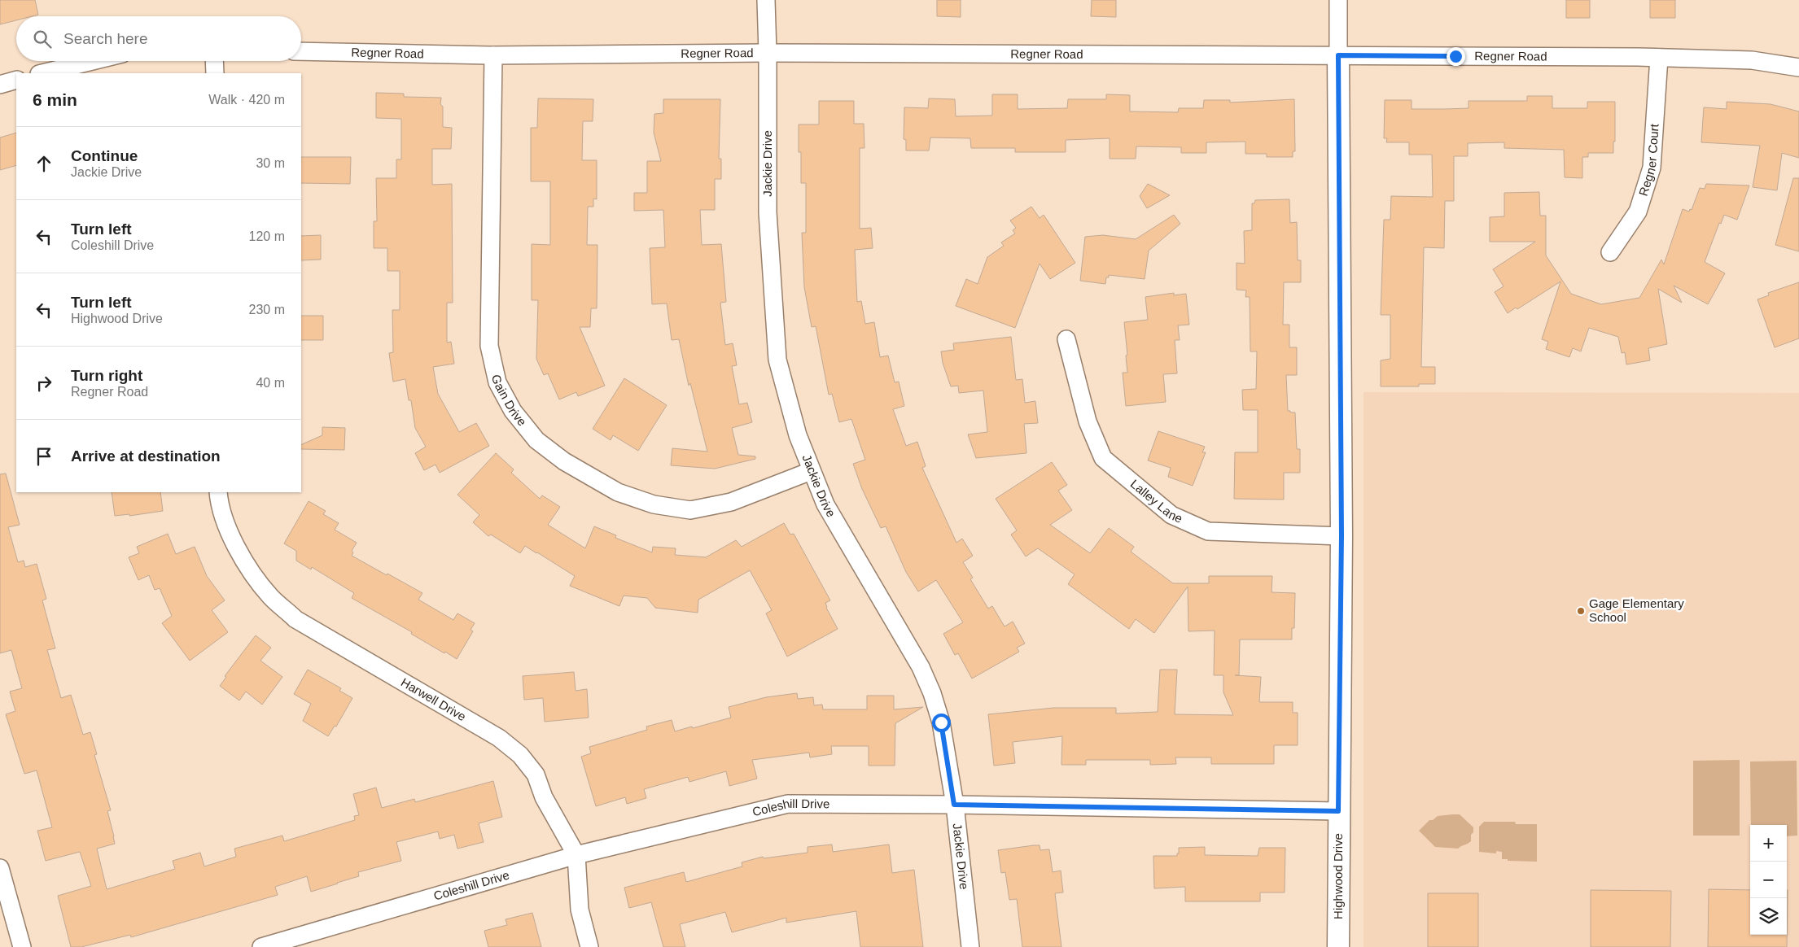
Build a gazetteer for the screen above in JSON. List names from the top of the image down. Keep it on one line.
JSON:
{"streets":{"street":["Regner Road","Regner Court","Jackie Drive","Gain Drive","Lalley Lane","Harwell Drive","Coleshill Drive","Highwood Drive"]},"crossings":[["Regner Road","Regner Court"],["Regner Road","Jackie Drive"],["Regner Road","Gain Drive"],["Regner Road","Highwood Drive"],["Jackie Drive","Gain Drive"],["Jackie Drive","Coleshill Drive"],["Lalley Lane","Highwood Drive"],["Harwell Drive","Coleshill Drive"],["Coleshill Drive","Highwood Drive"]],"places":["Gage Elementary School"],"page":{"search":"Search here","heading":["6 min","Walk · 420 m"],"list":[["Continue","Jackie Drive","30 m"],["Turn left","Coleshill Drive","120 m"],["Turn left","Highwood Drive","230 m"],["Turn right","Regner Road","40 m"],"Arrive at destination"],"map_buttons":["+","−"]}}
